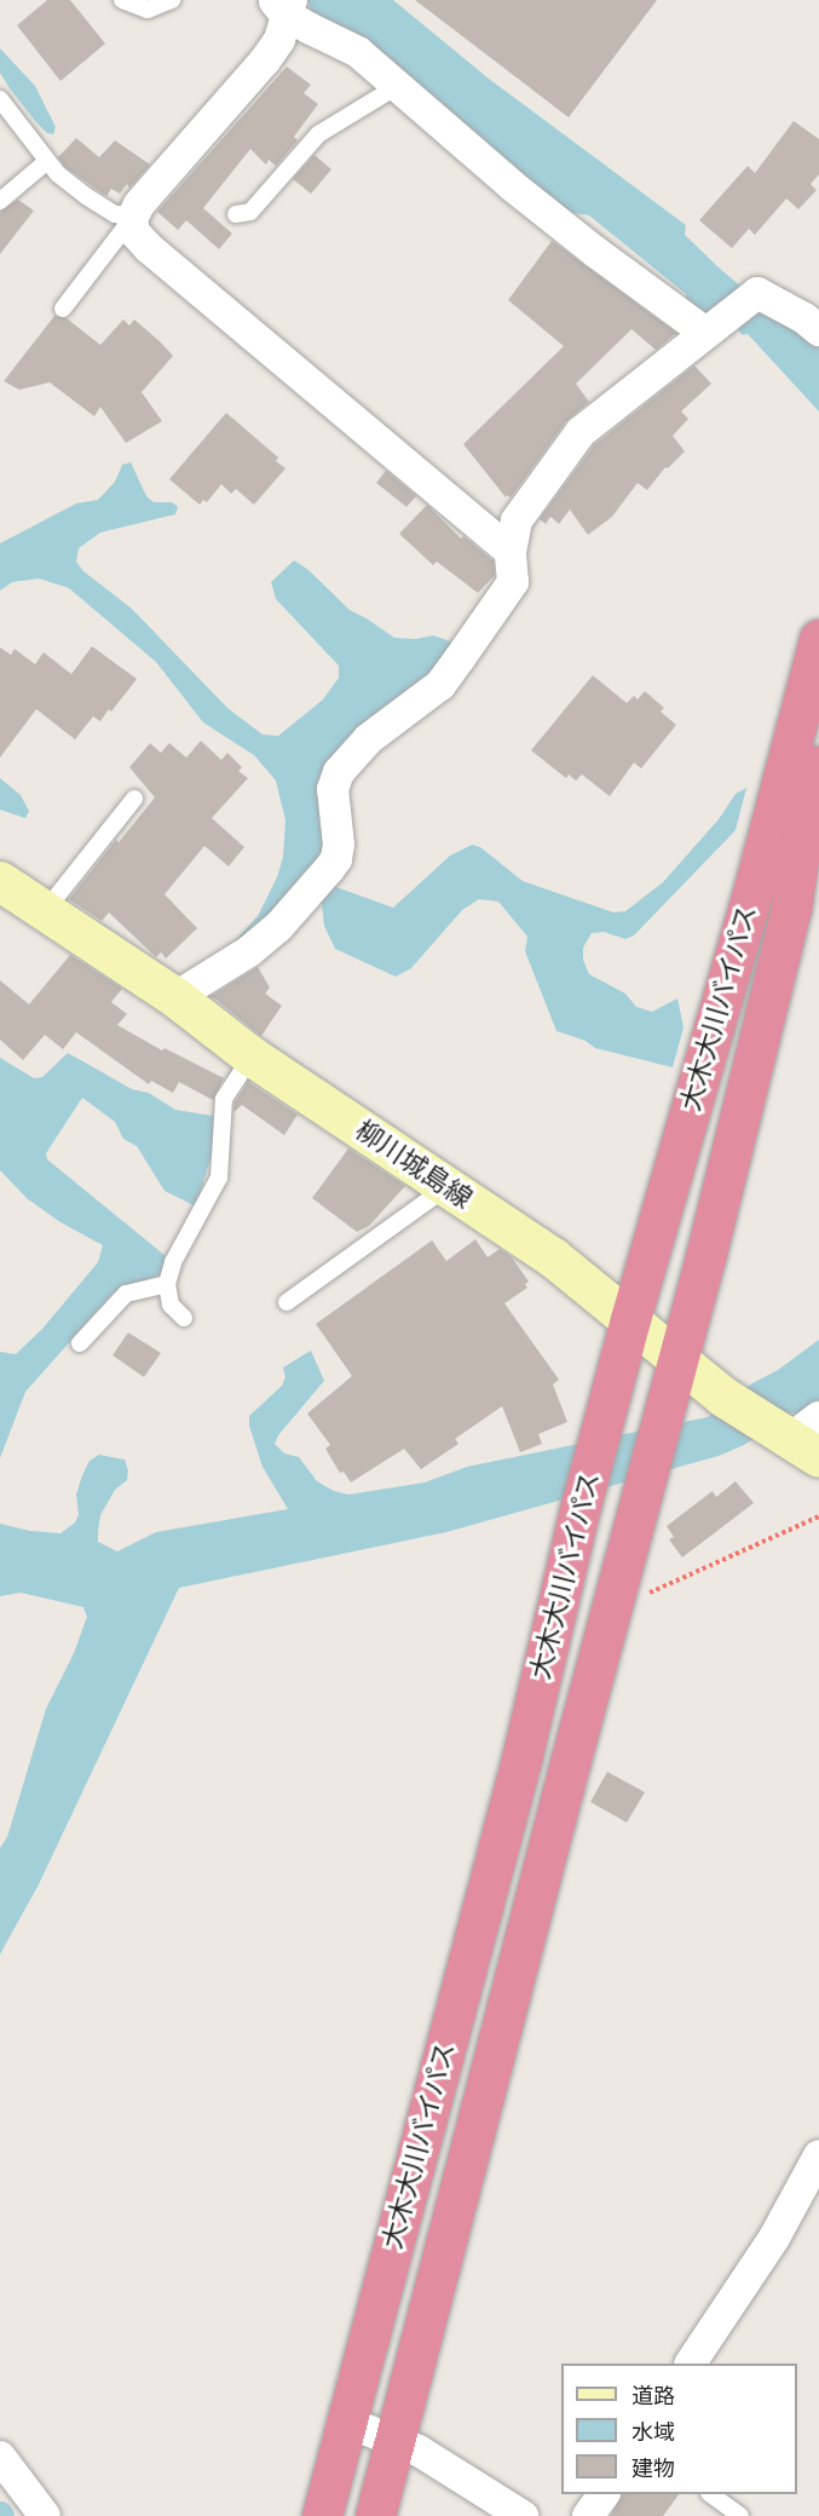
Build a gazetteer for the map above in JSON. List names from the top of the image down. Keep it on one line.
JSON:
{"streets":{"highway":["大木大川バイパス"],"main road":["柳川城島線"]},"crossings":[["大木大川バイパス","柳川城島線"]],"legend":["道路","水域","建物"]}
